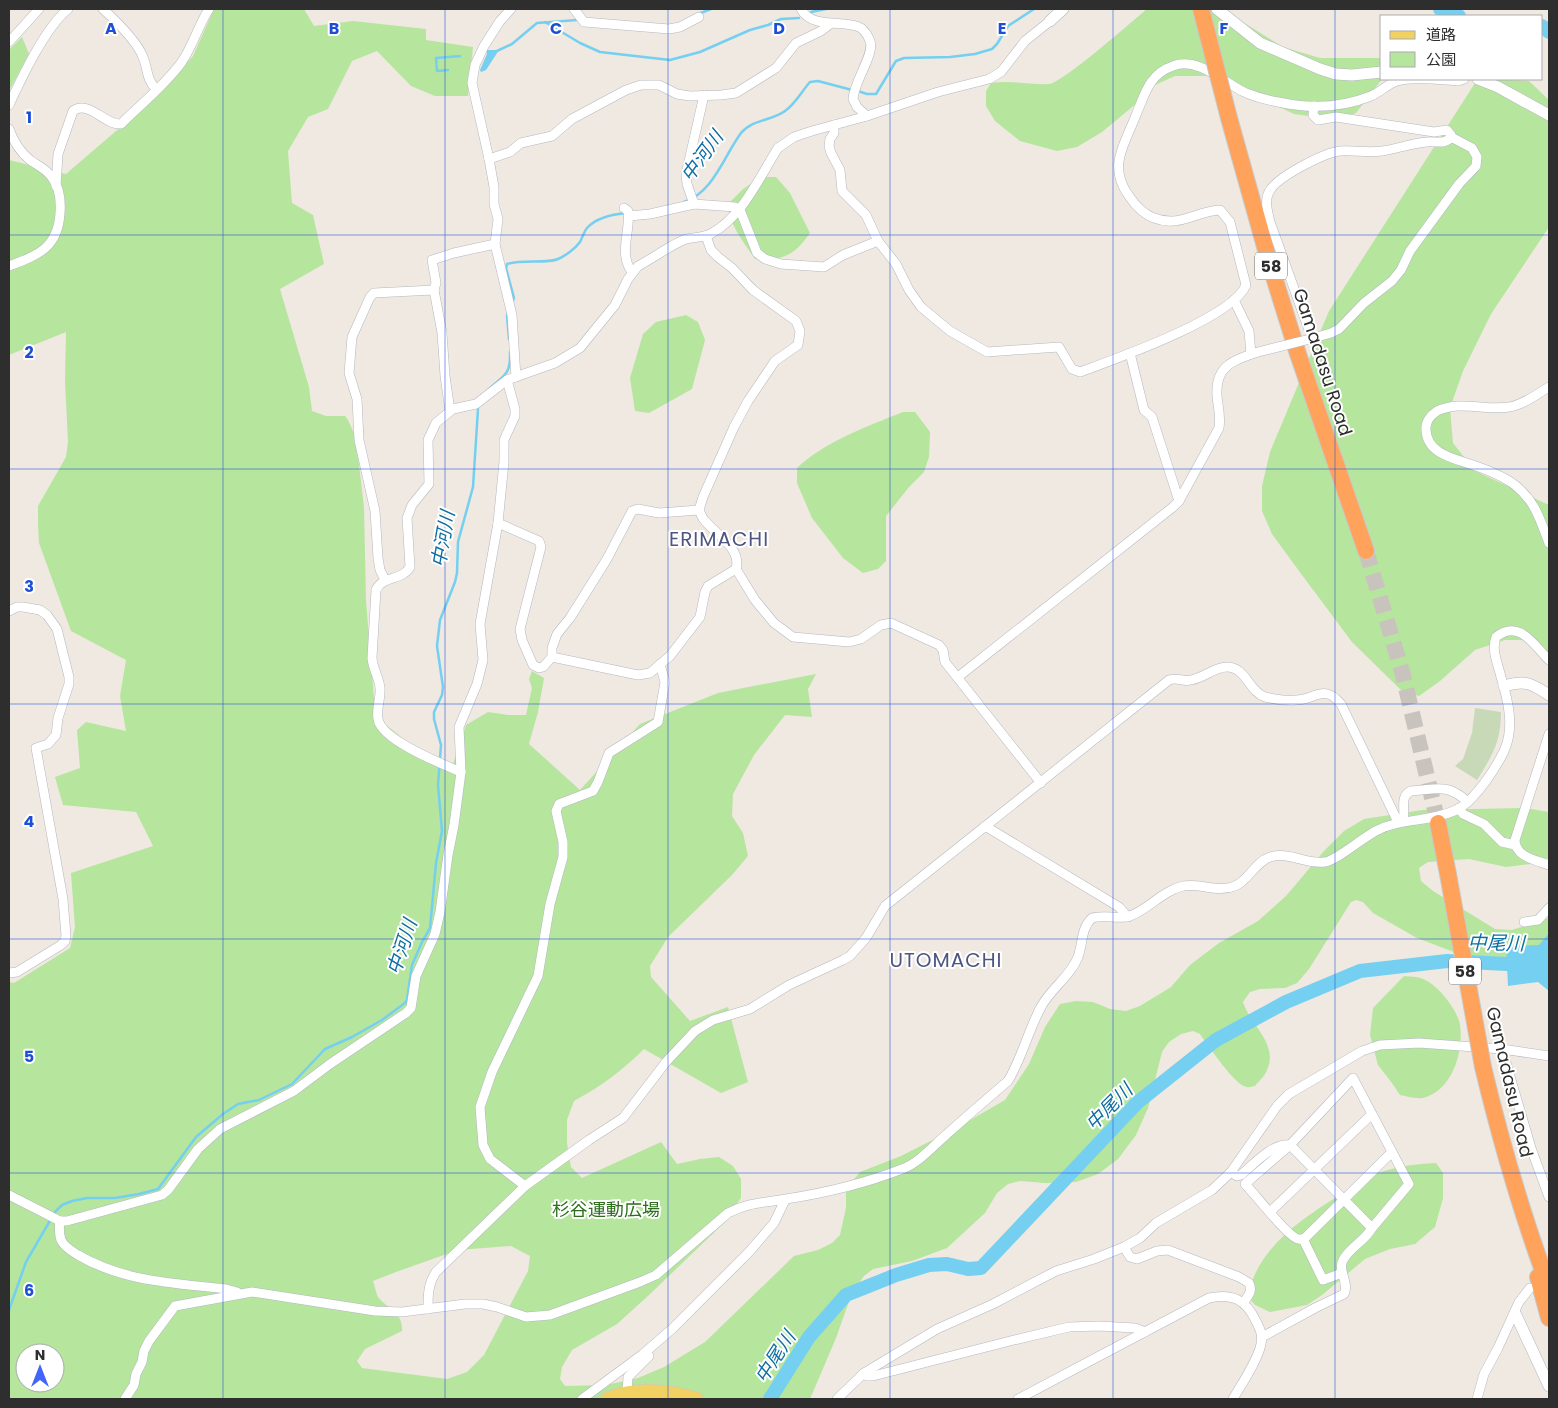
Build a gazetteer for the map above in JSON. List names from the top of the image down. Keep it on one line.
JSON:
{"streets":{"highway":["58","Gamadasu Road"]},"districts":["ERIMACHI","UTOMACHI"],"water":["中河川","中尾川"],"parks":["杉谷運動広場"],"legend":["道路","公園"],"north":"top","grid":{"columns":["A","B","C","D","E","F"],"rows":["1","2","3","4","5","6"]}}
